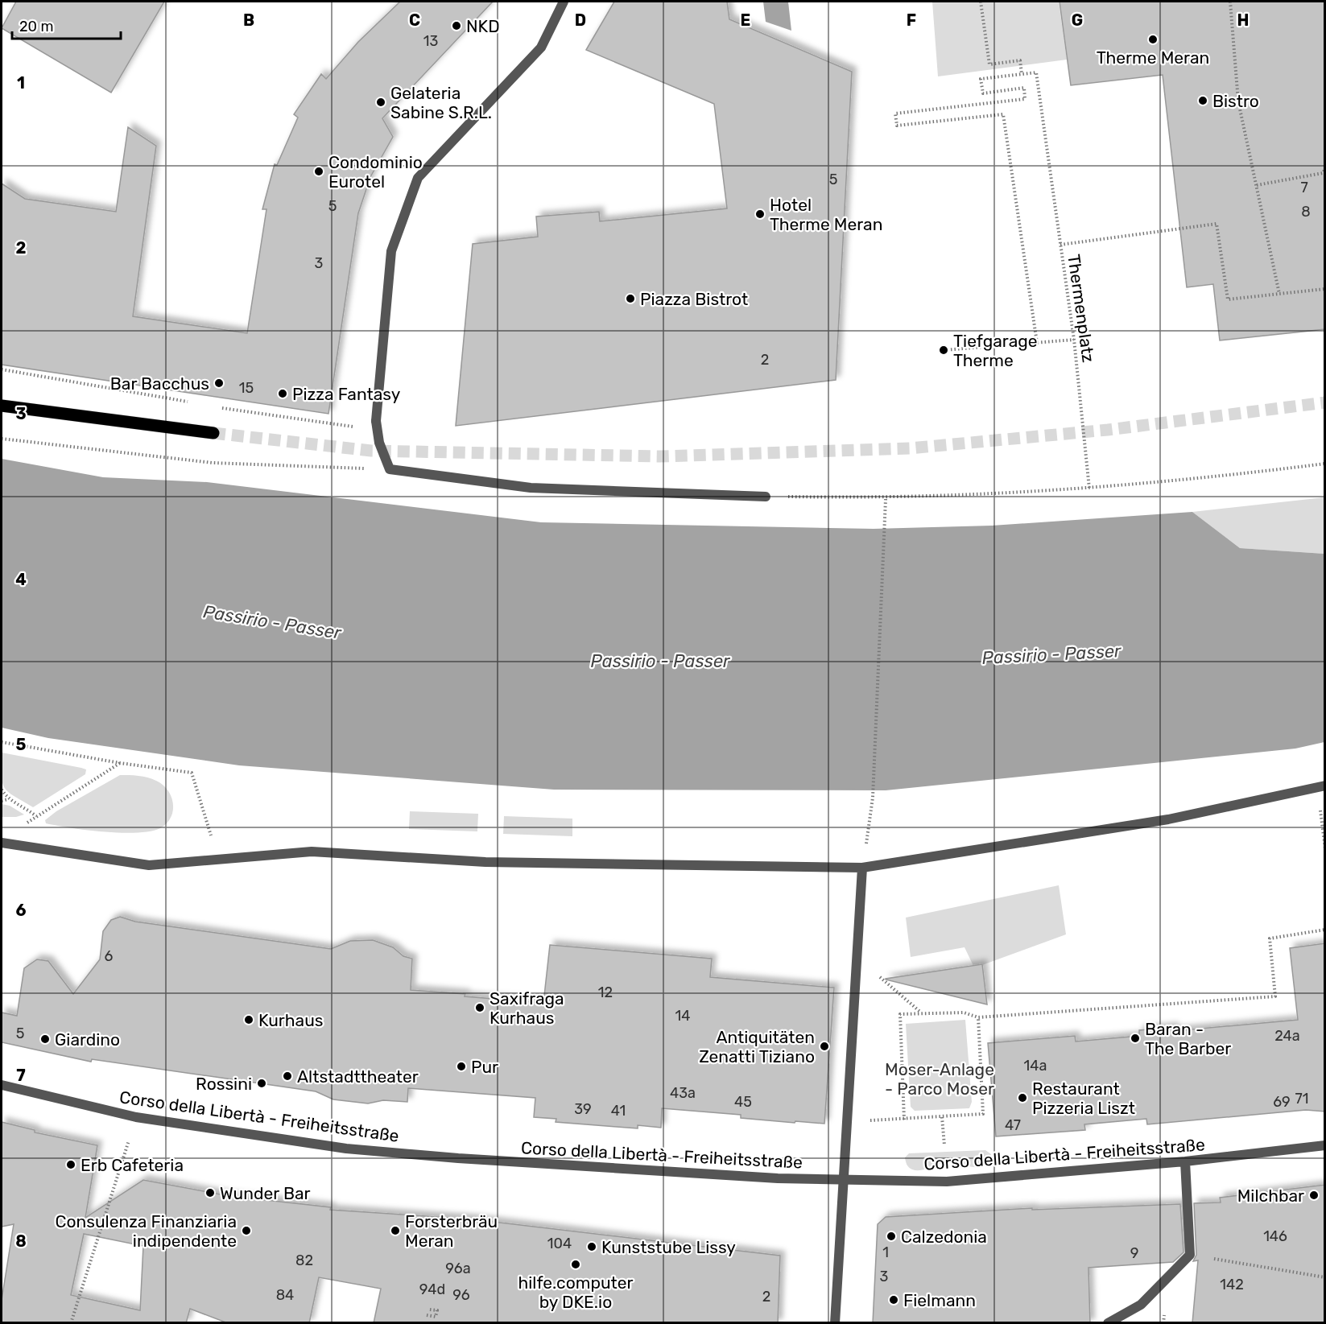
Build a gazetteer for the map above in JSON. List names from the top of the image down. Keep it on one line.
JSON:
{"streets":{"street":["Corso della Libertà - Freiheitsstraße"],"path":["Thermenplatz"]},"water":["Passirio - Passer"],"parks":["Moser-Anlage - Parco Moser"],"places":["NKD","Therme Meran","Bistro","Gelateria Sabine S.R.L.","Condominio Eurotel","Hotel Therme Meran","Piazza Bistrot","Tiefgarage Therme","Bar Bacchus","Pizza Fantasy","Saxifraga Kurhaus","Kurhaus","Baran - The Barber","Giardino","Antiquitäten Zenatti Tiziano","Pur","Altstadttheater","Rossini","Restaurant Pizzeria Liszt","Erb Cafeteria","Wunder Bar","Milchbar","Consulenza Finanziaria indipendente","Forsterbräu Meran","Calzedonia","Kunststube Lissy","hilfe.computer by DKE.io","Fielmann"],"house_numbers":["13","5","7","5","8","3","2","15","6","12","14","5","24a","14a","43a","71","45","69","39","41","47","146","104","1","9","82","96a","3","142","94d","84","96","2"],"scale_bar":"20 m","grid":{"columns":["B","C","D","E","F","G","H"],"rows":["1","2","3","4","5","6","7","8"]}}
